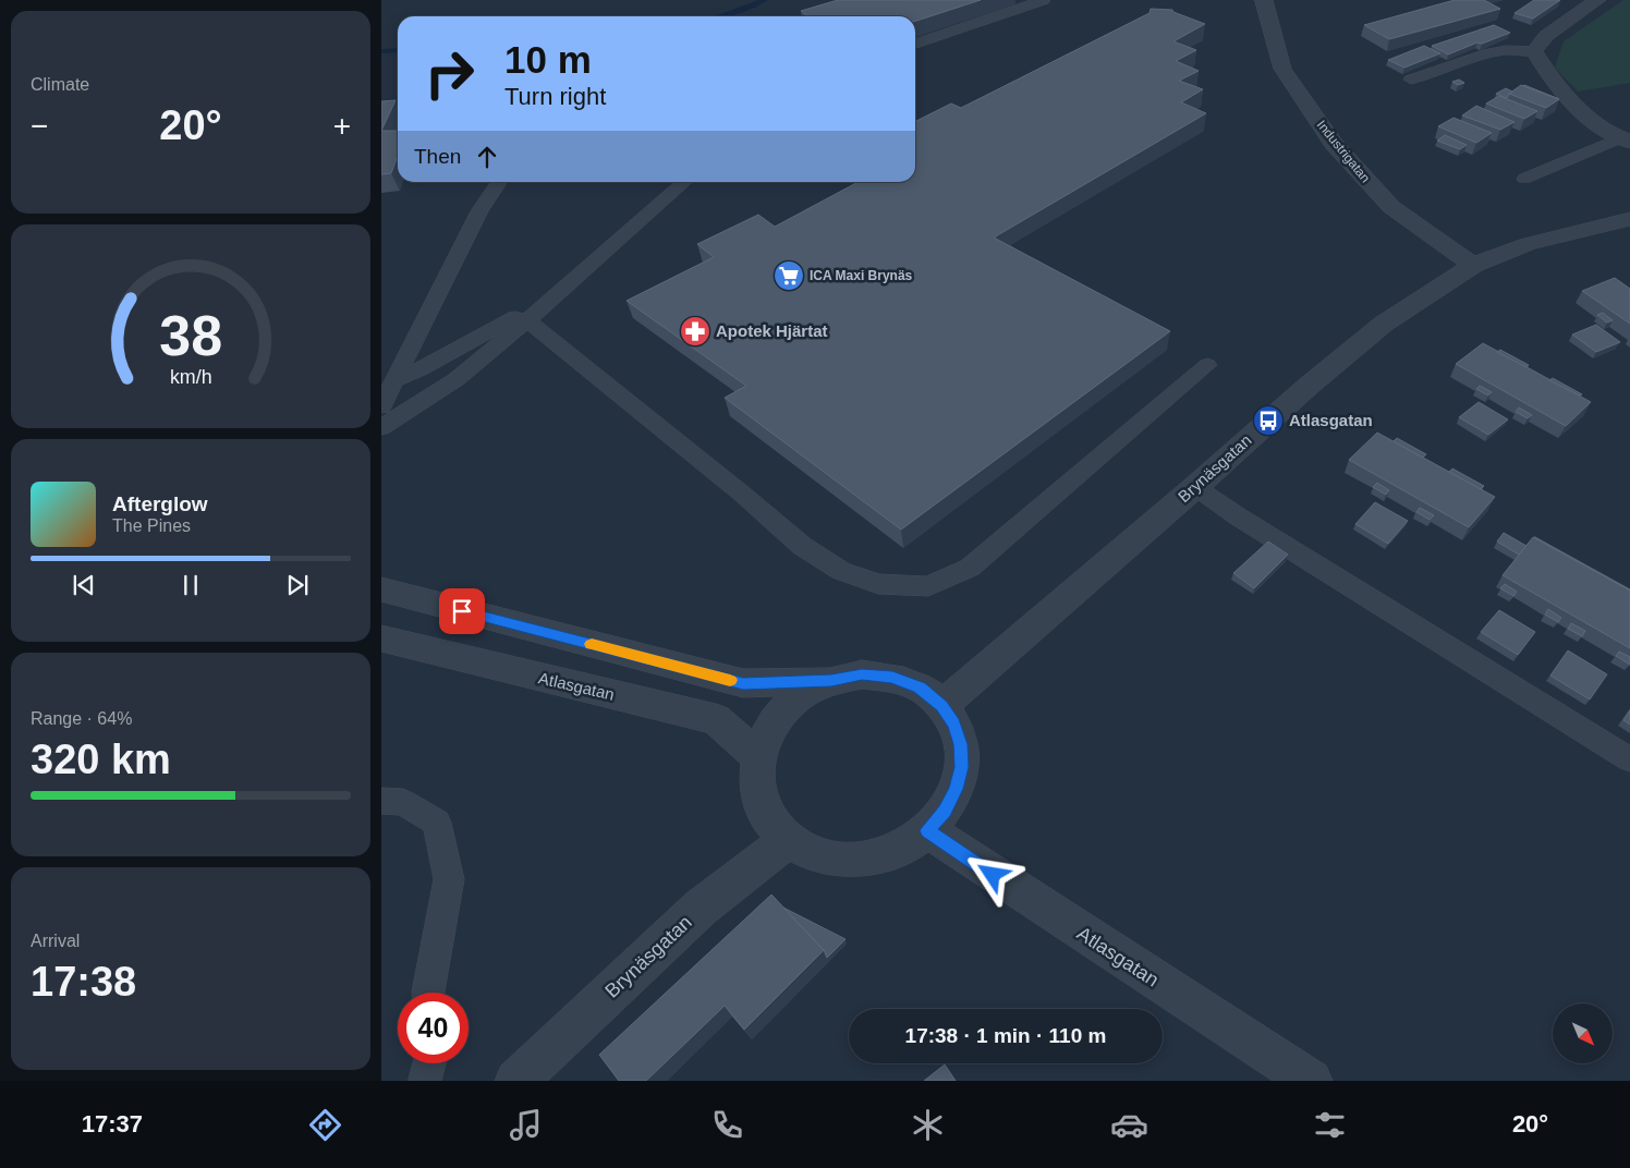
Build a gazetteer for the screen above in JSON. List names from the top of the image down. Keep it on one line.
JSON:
{"streets":{"street":["Industrigatan","Brynäsgatan","Atlasgatan"]},"crossings":[["Industrigatan","Brynäsgatan"],["Brynäsgatan","Atlasgatan"]],"places":{"supermarket":["ICA Maxi Brynäs"],"pharmacy":["Apotek Hjärtat"],"bus stop":["Atlasgatan"]},"north":"bottom right","page":{"tile":["Climate",["Range · 64%","320 km"],["Arrival","17:38"]],"turn":["10 m","Turn right"],"heat":["−","20°","+"],"then":"Then","song":["Afterglow","The Pines"],"limit":"40","trip":"17:38 · 1 min · 110 m","tabs":["17:37","20°"],"gauge":["38","km/h"]}}
